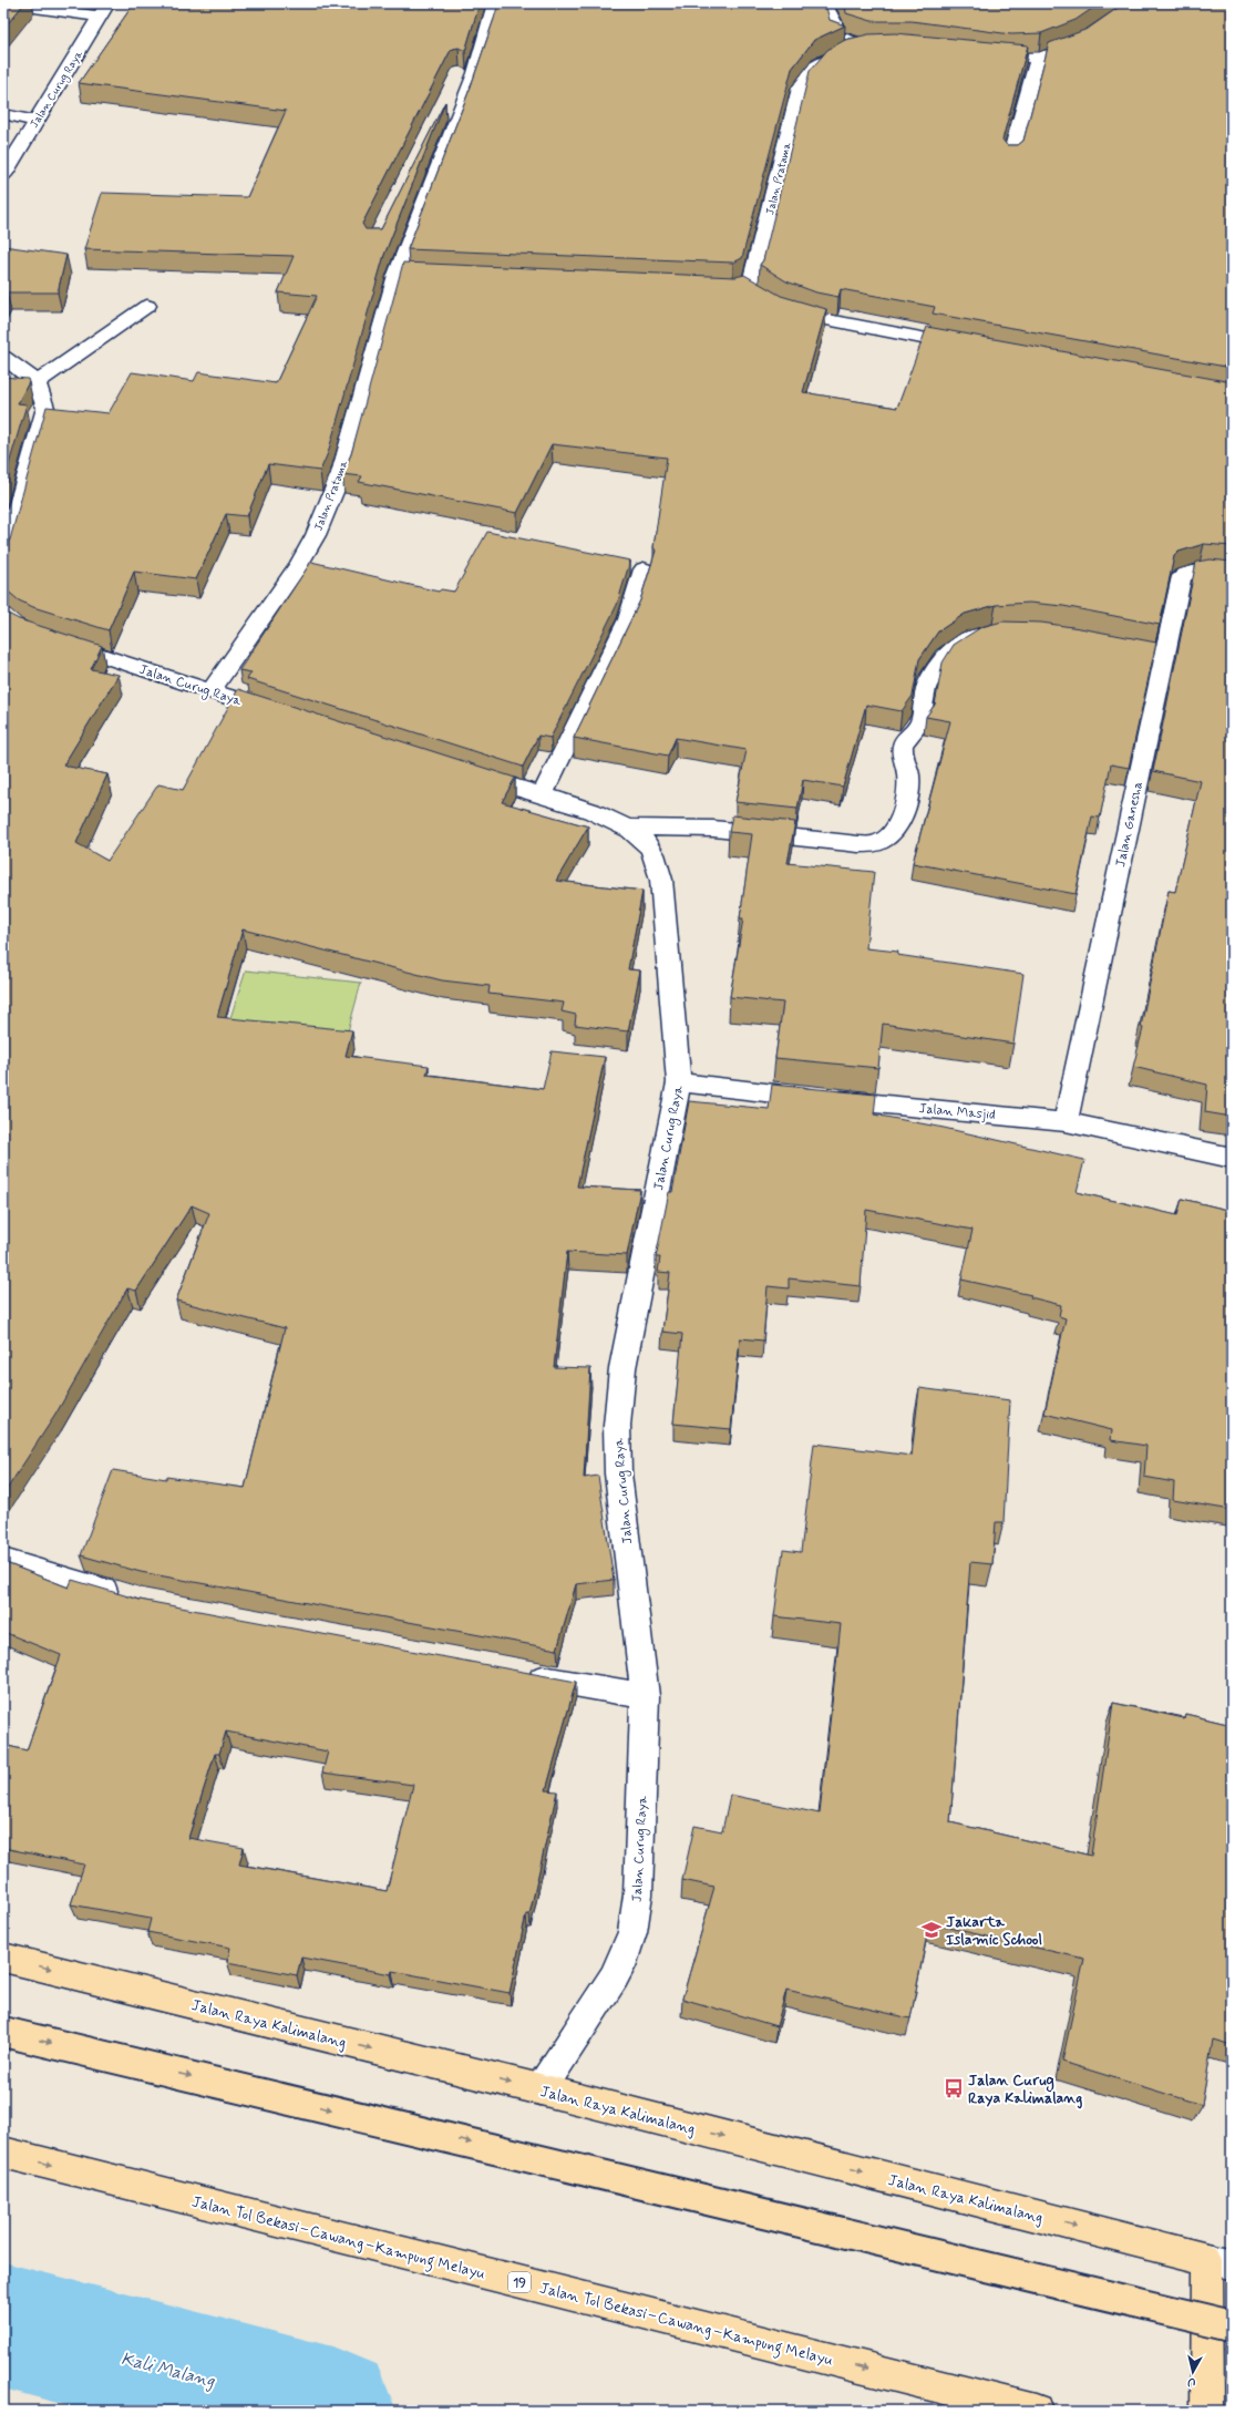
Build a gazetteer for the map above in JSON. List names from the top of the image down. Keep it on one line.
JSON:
{"streets":{"main road":["Jalan Raya Kalimalang","Jalan Tol Bekasi–Cawang–Kampung Melayu","19"],"street":["Jalan Curug Raya","Jalan Pratama","Jalan Ganesha","Jalan Masjid"]},"crossings":[["Jalan Curug Raya","Jalan Pratama"],["Jalan Curug Raya","Jalan Masjid"],["Jalan Curug Raya","Jalan Raya Kalimalang"],["Jalan Ganesha","Jalan Masjid"]],"water":["Kali Malang"],"places":{"school or university":["Jakarta Islamic School"],"bus stop":["Jalan Curug Raya Kalimalang"]},"north":"bottom"}
